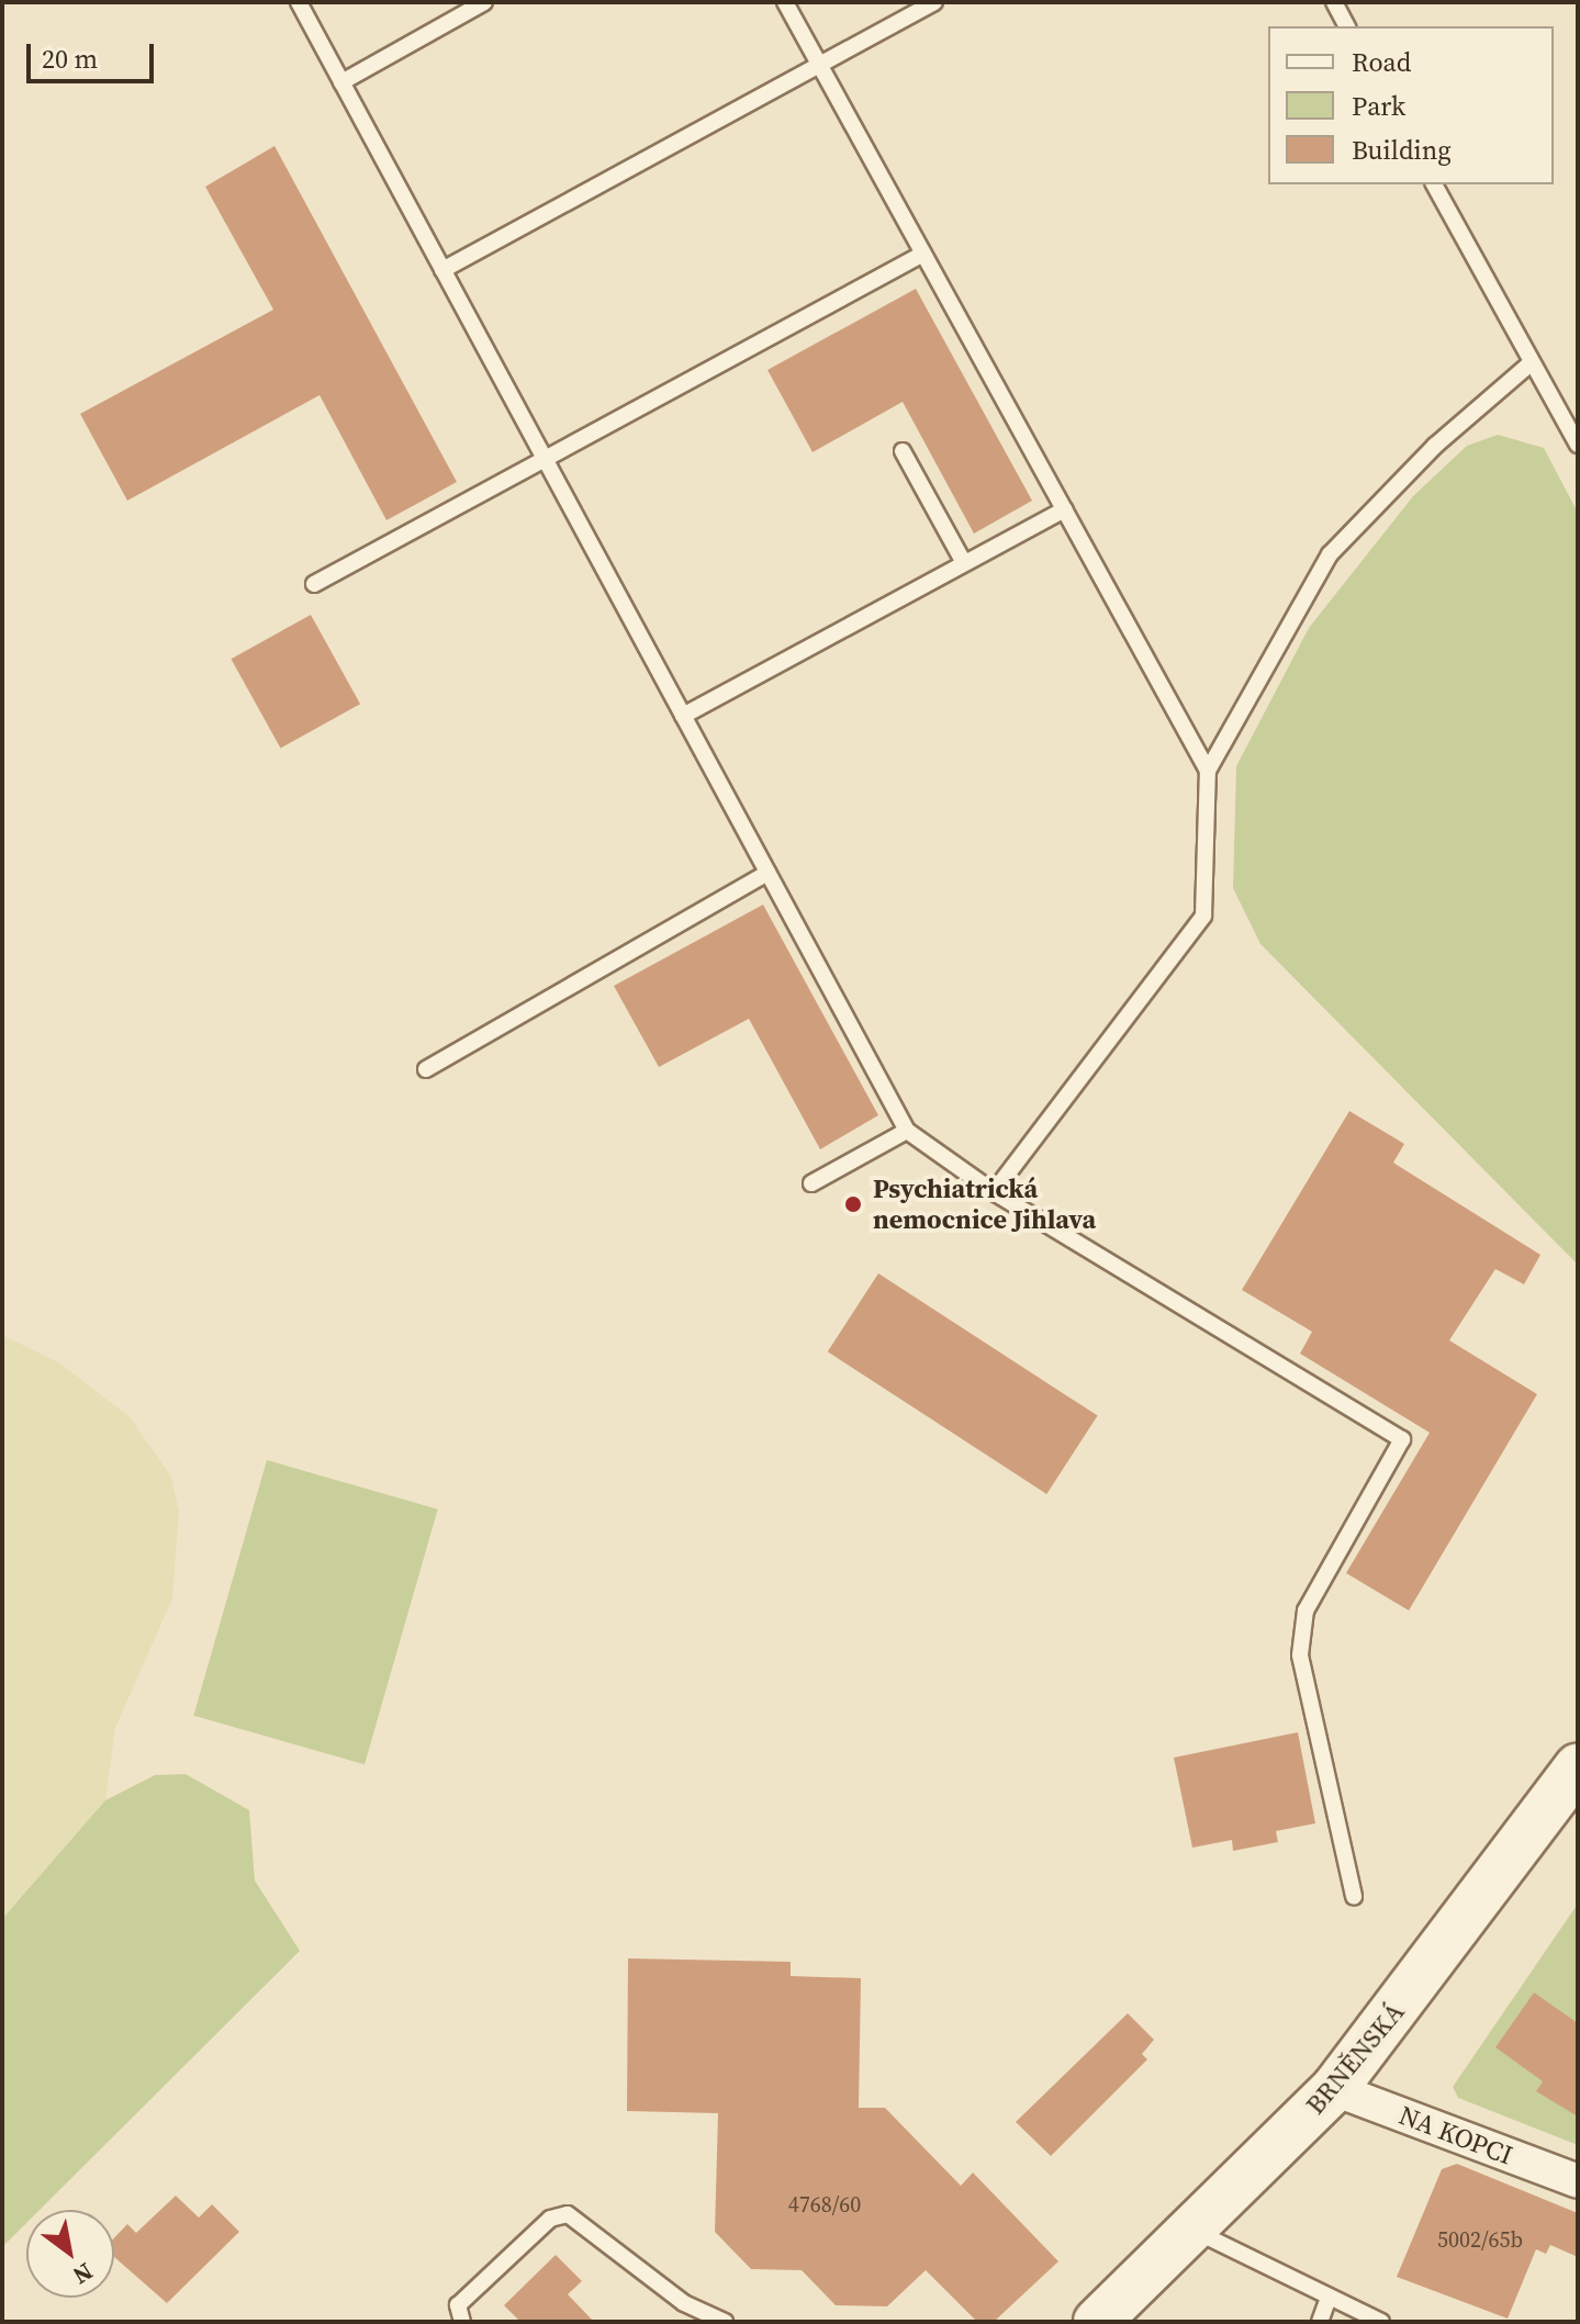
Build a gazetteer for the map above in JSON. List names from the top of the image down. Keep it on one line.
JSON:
{"streets":{"main road":["BRNĚNSKÁ"],"street":["NA KOPCI"]},"crossings":[["BRNĚNSKÁ","NA KOPCI"]],"places":["Psychiatrická nemocnice Jihlava"],"house_numbers":["4768/60","5002/65b"],"legend":["Road","Park","Building"],"scale_bar":"20 m","north":"bottom right"}
